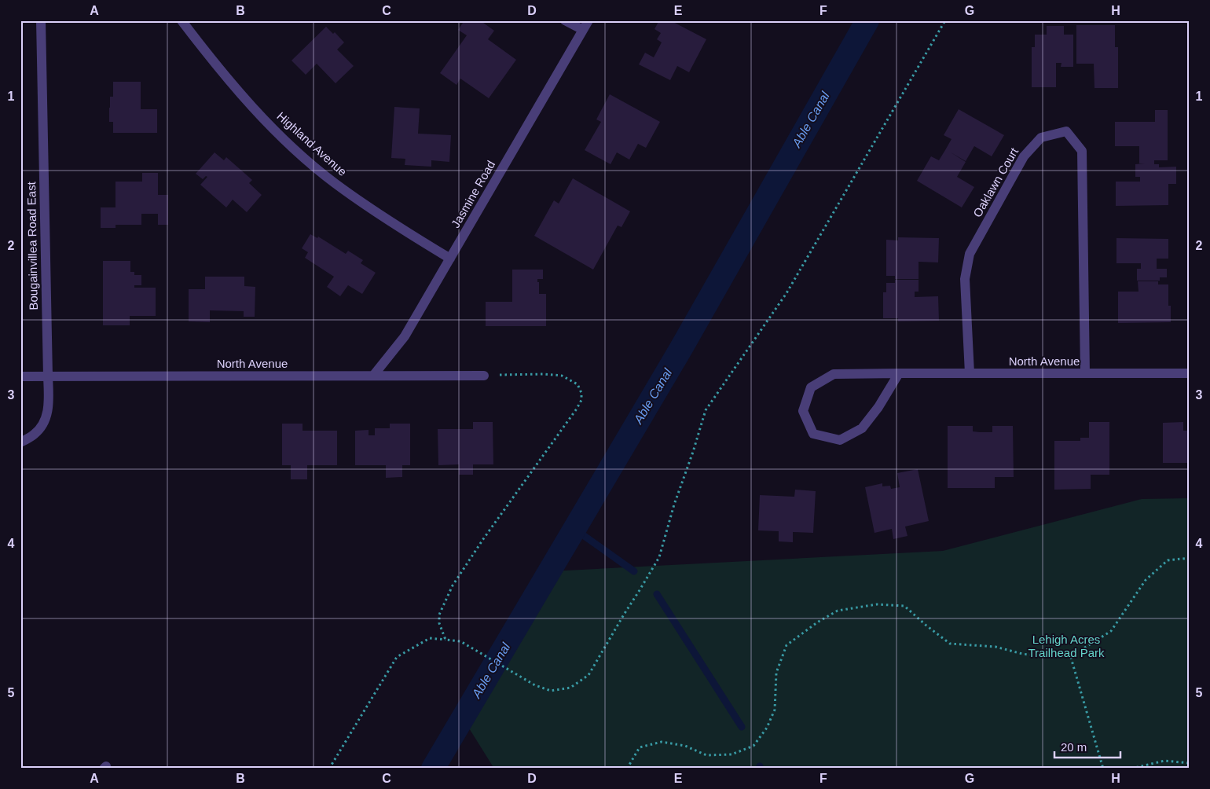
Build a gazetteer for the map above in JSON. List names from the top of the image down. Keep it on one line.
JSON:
{"streets":{"street":["Highland Avenue","Oaklawn Court","Jasmine Road","Bougainvillea Road East","North Avenue"]},"crossings":[["Highland Avenue","Jasmine Road"],["Oaklawn Court","North Avenue"],["Jasmine Road","North Avenue"],["Bougainvillea Road East","North Avenue"]],"water":["Able Canal"],"parks":["Lehigh Acres Trailhead Park"],"scale_bar":"20 m","grid":{"columns":["A","B","C","D","E","F","G","H"],"rows":["1","2","3","4","5"]}}
